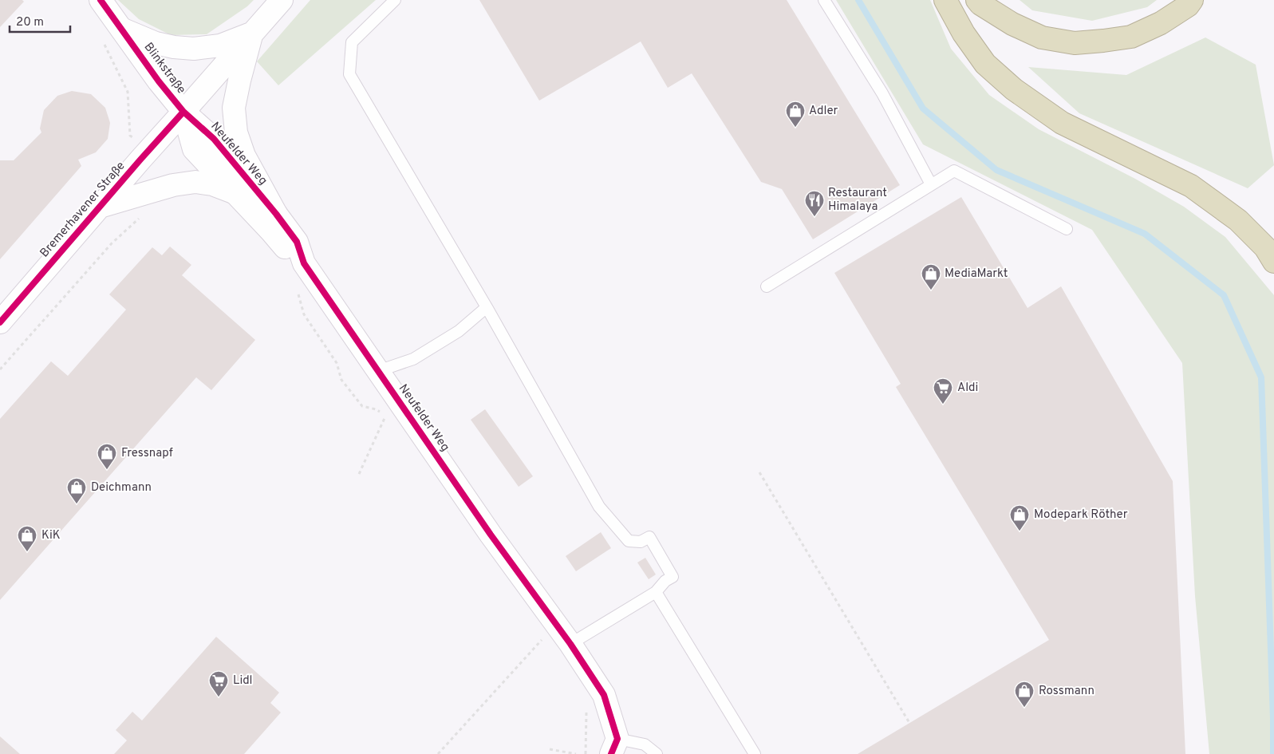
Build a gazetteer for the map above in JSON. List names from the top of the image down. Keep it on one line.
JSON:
{"streets":{"street":["Blinkstraße","Neufelder Weg","Bremerhavener Straße"]},"crossings":[["Blinkstraße","Neufelder Weg"],["Blinkstraße","Bremerhavener Straße"],["Neufelder Weg","Bremerhavener Straße"]],"places":{"shop":["Adler","MediaMarkt","Fressnapf","Deichmann","Modepark Röther","KiK","Rossmann"],"restaurant":["Restaurant Himalaya"],"supermarket":["Aldi","Lidl"]},"scale_bar":"20 m"}
